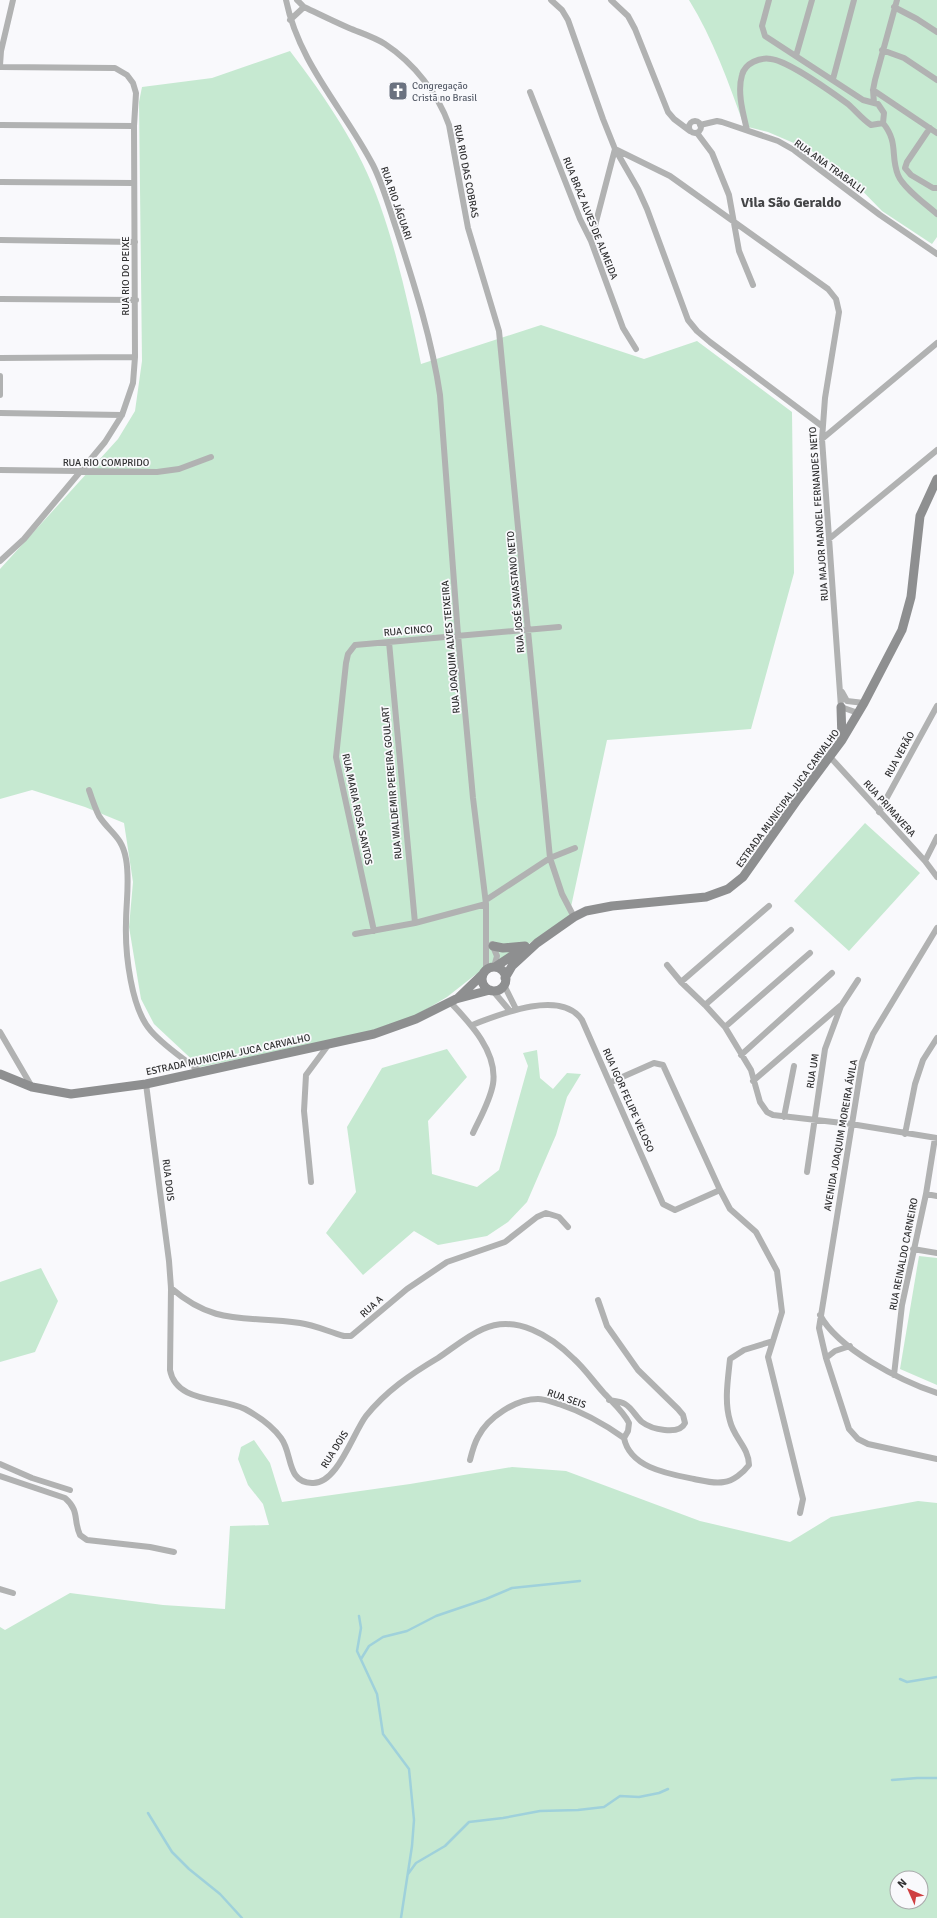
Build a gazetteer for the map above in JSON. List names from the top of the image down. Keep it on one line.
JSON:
{"streets":{"street":["RUA ANA TRABALLI","RUA RIO DAS COBRAS","RUA RIO JÁGUARI","RUA BRAZ ALVES DE ALMEIDA","RUA RIO DO PEIXE","RUA RIO COMPRIDO","RUA MAJOR MANOEL FERNANDES NETO","RUA JOSÉ SAVASTANO NETO","RUA CINCO","RUA JOAQUIM ALVES TEIXEIRA","RUA VERÃO","RUA WALDEMIR PEREIRA GOULART","ESTRADA MUNICIPAL JUCA CARVALHO","RUA PRIMAVERA","RUA MARIA ROSA SANTOS","RUA UM","RUA IGOR FELIPE VELOSO","AVENIDA JOAQUIM MOREIRA ÁVILA","RUA DOIS","RUA REINALDO CARNEIRO","RUA A","RUA SEIS"]},"crossings":[["RUA RIO DAS COBRAS","RUA JOSÉ SAVASTANO NETO"],["RUA RIO JÁGUARI","RUA JOAQUIM ALVES TEIXEIRA"],["RUA RIO DO PEIXE","RUA RIO COMPRIDO"],["RUA MAJOR MANOEL FERNANDES NETO","ESTRADA MUNICIPAL JUCA CARVALHO"],["RUA JOSÉ SAVASTANO NETO","RUA CINCO"],["RUA JOSÉ SAVASTANO NETO","ESTRADA MUNICIPAL JUCA CARVALHO"],["RUA CINCO","RUA JOAQUIM ALVES TEIXEIRA"],["RUA CINCO","RUA WALDEMIR PEREIRA GOULART"],["RUA CINCO","RUA MARIA ROSA SANTOS"],["RUA VERÃO","RUA PRIMAVERA"],["ESTRADA MUNICIPAL JUCA CARVALHO","RUA PRIMAVERA"],["ESTRADA MUNICIPAL JUCA CARVALHO","RUA DOIS"],["RUA DOIS","RUA A"],["RUA DOIS","RUA SEIS"]],"districts":["Vila São Geraldo"],"places":{"church":["Congregação Cristã no Brasil"]},"north":"top left"}
